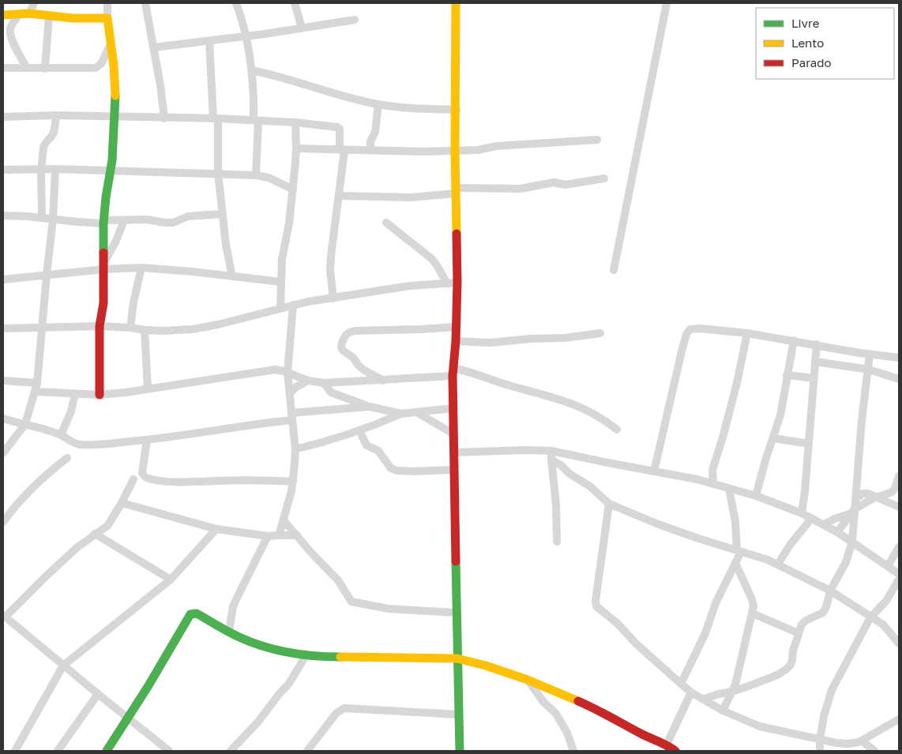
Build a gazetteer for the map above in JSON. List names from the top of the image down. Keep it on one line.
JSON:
{"legend":["Livre","Lento","Parado"]}
